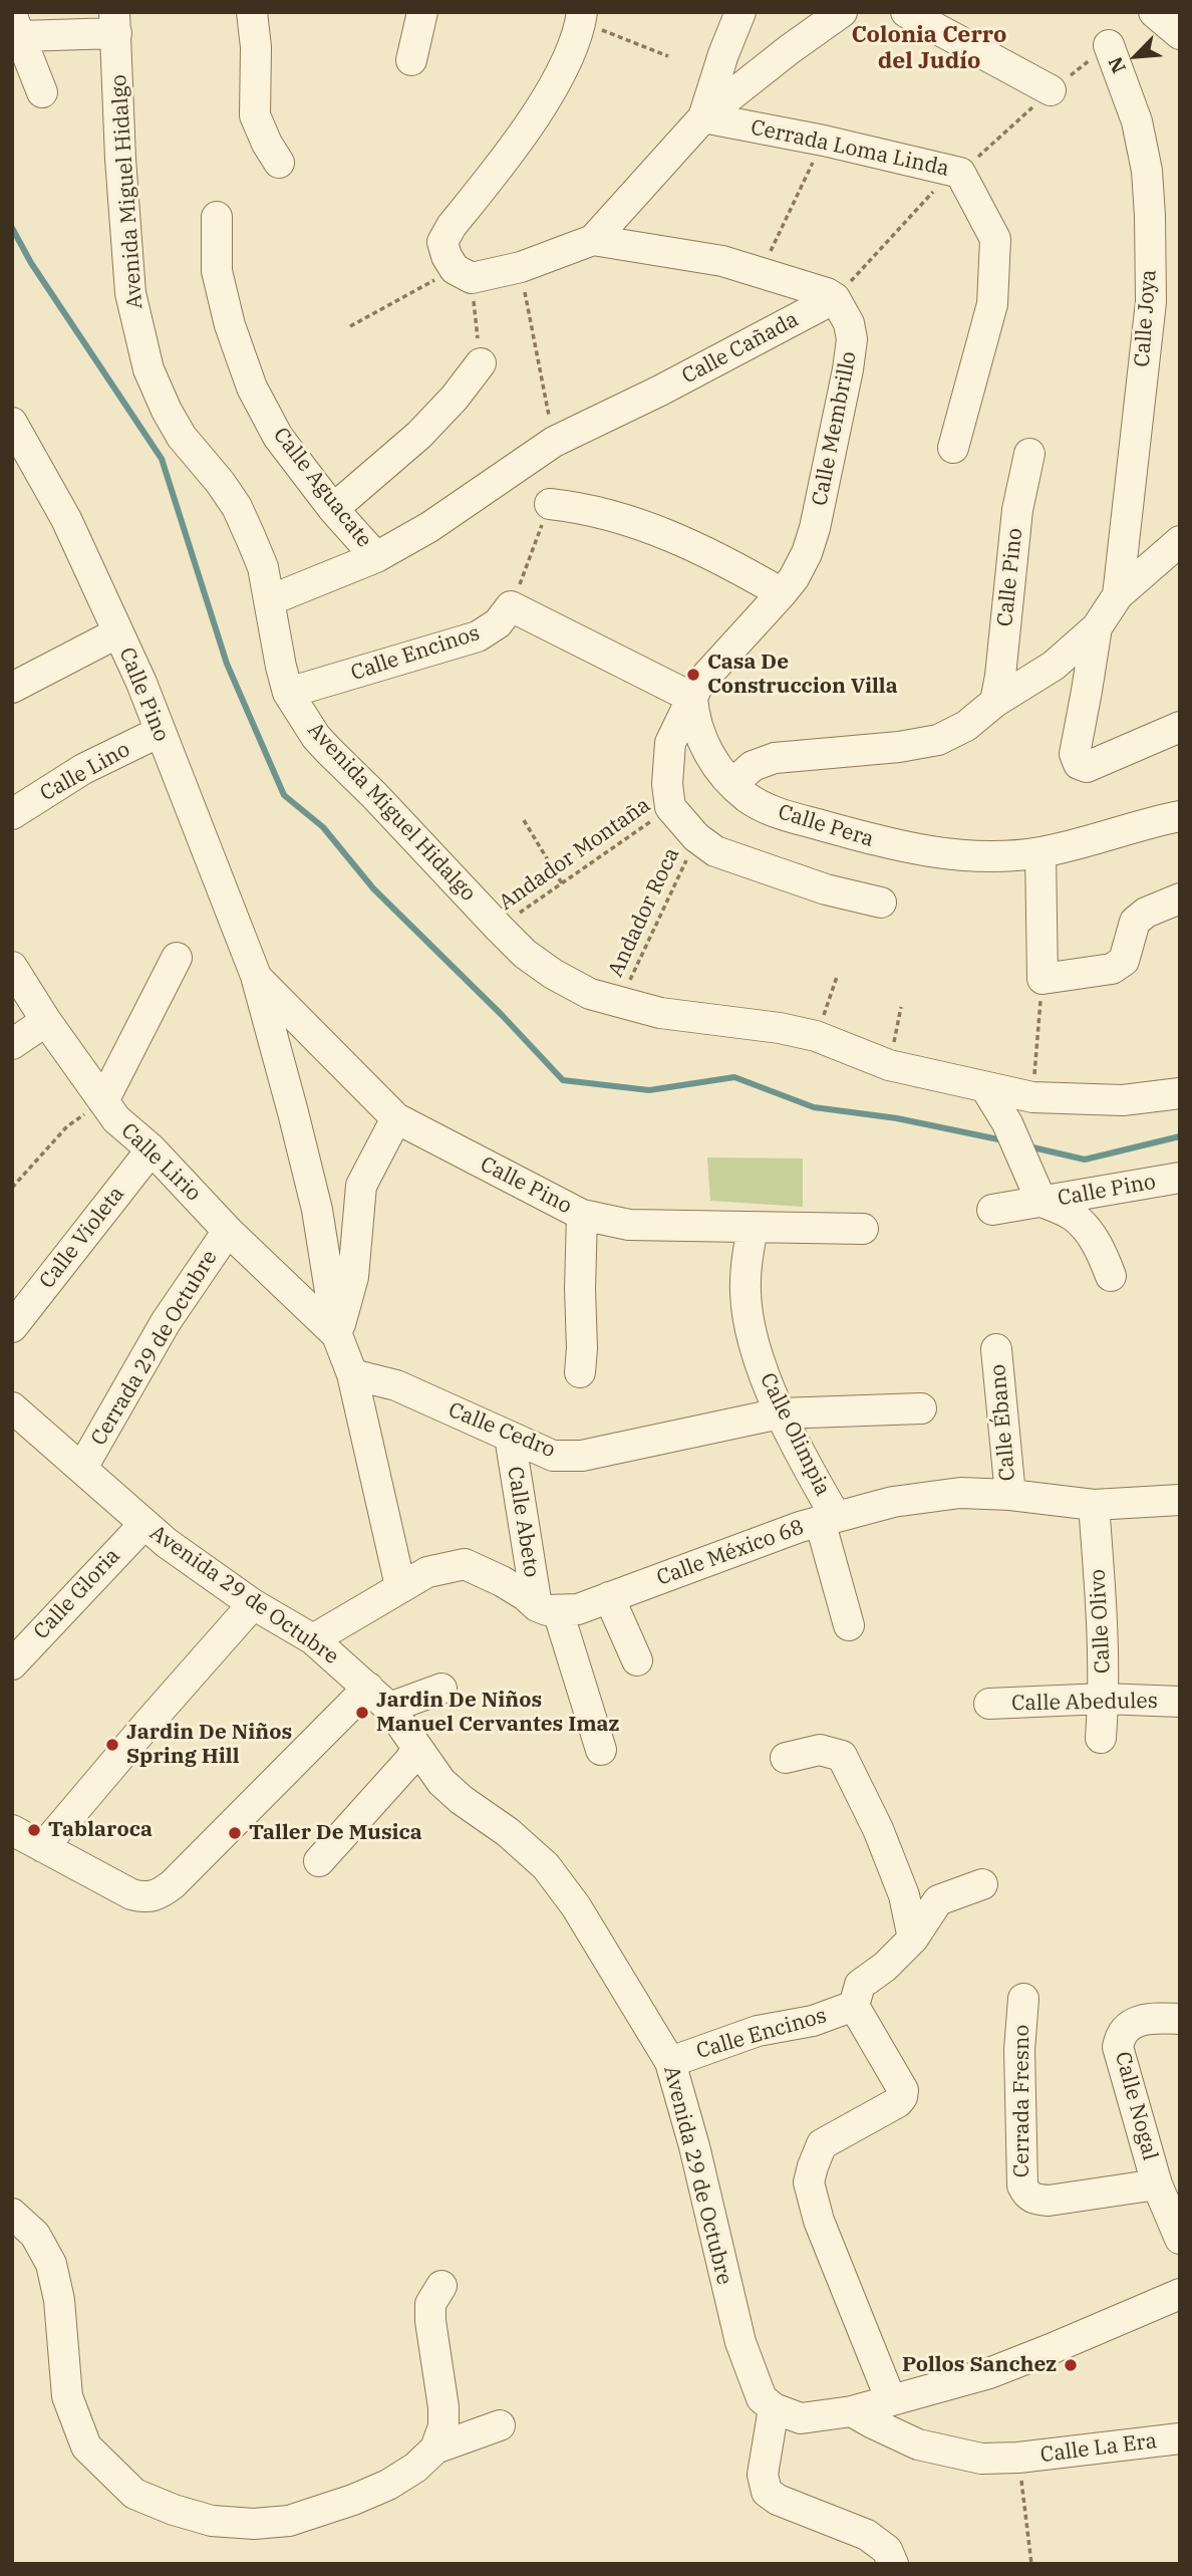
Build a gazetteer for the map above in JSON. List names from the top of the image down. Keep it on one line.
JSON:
{"streets":{"street":["Cerrada Loma Linda","Avenida Miguel Hidalgo","Calle Joya","Calle Cañada","Calle Membrillo","Calle Aguacate","Calle Pino","Calle Encinos","Calle Lino","Calle Pera","Calle Lirio","Calle Violeta","Cerrada 29 de Octubre","Calle Ébano","Calle Cedro","Calle Olimpia","Calle Abeto","Calle México 68","Calle Gloria","Avenida 29 de Octubre","Calle Olivo","Calle Abedules","Cerrada Fresno","Calle Nogal","Calle La Era"],"path":["Andador Montaña","Andador Roca"]},"crossings":[["Avenida Miguel Hidalgo","Calle Cañada"],["Avenida Miguel Hidalgo","Calle Encinos"],["Avenida Miguel Hidalgo","Andador Montaña"],["Avenida Miguel Hidalgo","Andador Roca"],["Calle Cañada","Calle Membrillo"],["Calle Cañada","Calle Aguacate"],["Calle Membrillo","Calle Pera"],["Calle Membrillo","Andador Montaña"],["Calle Pino","Calle Lino"],["Calle Pino","Calle Lirio"],["Calle Pino","Calle Cedro"],["Calle Pino","Calle Olimpia"],["Calle Encinos","Avenida 29 de Octubre"],["Calle Lirio","Calle Violeta"],["Calle Lirio","Cerrada 29 de Octubre"],["Cerrada 29 de Octubre","Avenida 29 de Octubre"],["Calle Ébano","Calle México 68"],["Calle Cedro","Calle Olimpia"],["Calle Cedro","Calle Abeto"],["Calle Olimpia","Calle México 68"],["Calle Abeto","Calle México 68"],["Calle México 68","Calle Olivo"],["Calle Gloria","Avenida 29 de Octubre"],["Calle Olivo","Calle Abedules"],["Cerrada Fresno","Calle Nogal"]],"districts":["Colonia Cerro del Judío"],"places":["Casa De Construccion Villa","Jardin De Niños Manuel Cervantes Imaz","Jardin De Niños Spring Hill","Tablaroca","Taller De Musica","Pollos Sanchez"],"north":"bottom left"}
